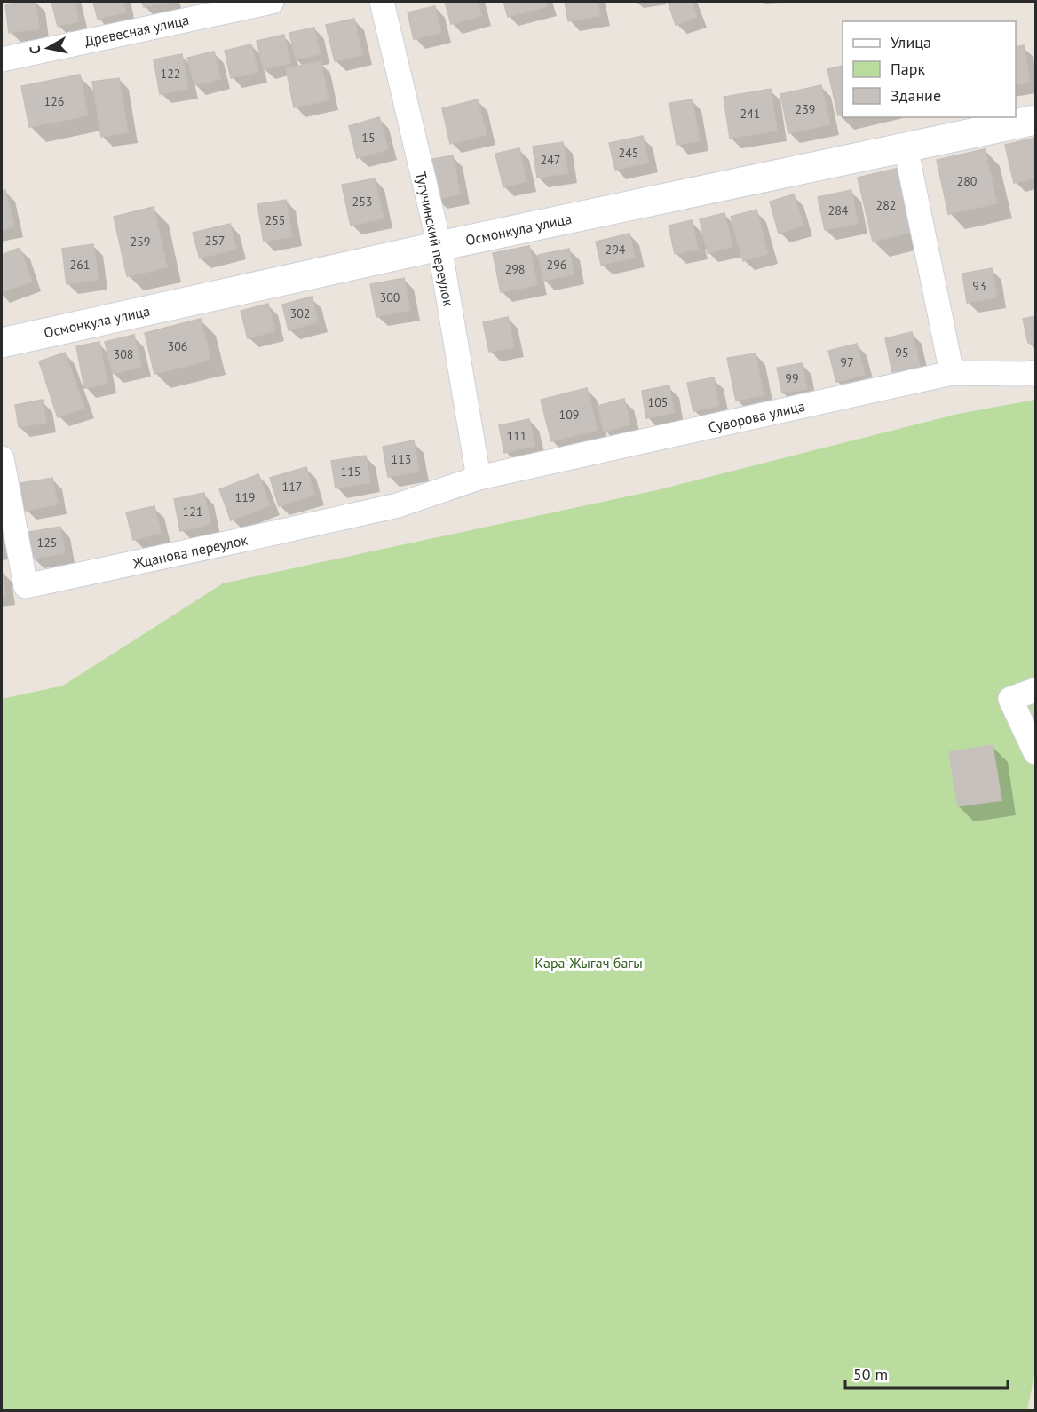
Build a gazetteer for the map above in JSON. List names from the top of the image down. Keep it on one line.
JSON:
{"streets":{"street":["Древесная улица","Осмонкула улица","Тугучинский переулок","Суворова улица","Жданова переулок"]},"crossings":[["Осмонкула улица","Тугучинский переулок"],["Тугучинский переулок","Суворова улица"],["Тугучинский переулок","Жданова переулок"],["Суворова улица","Жданова переулок"]],"parks":["Кара-Жыгач багы"],"house_numbers":["122","126","239","241","15","245","247","280","253","282","284","255","257","259","294","261","296","298","93","300","302","306","95","308","97","99","105","109","111","113","115","117","119","121","125"],"legend":["Улица","Парк","Здание"],"scale_bar":"50 m","north":"left"}
